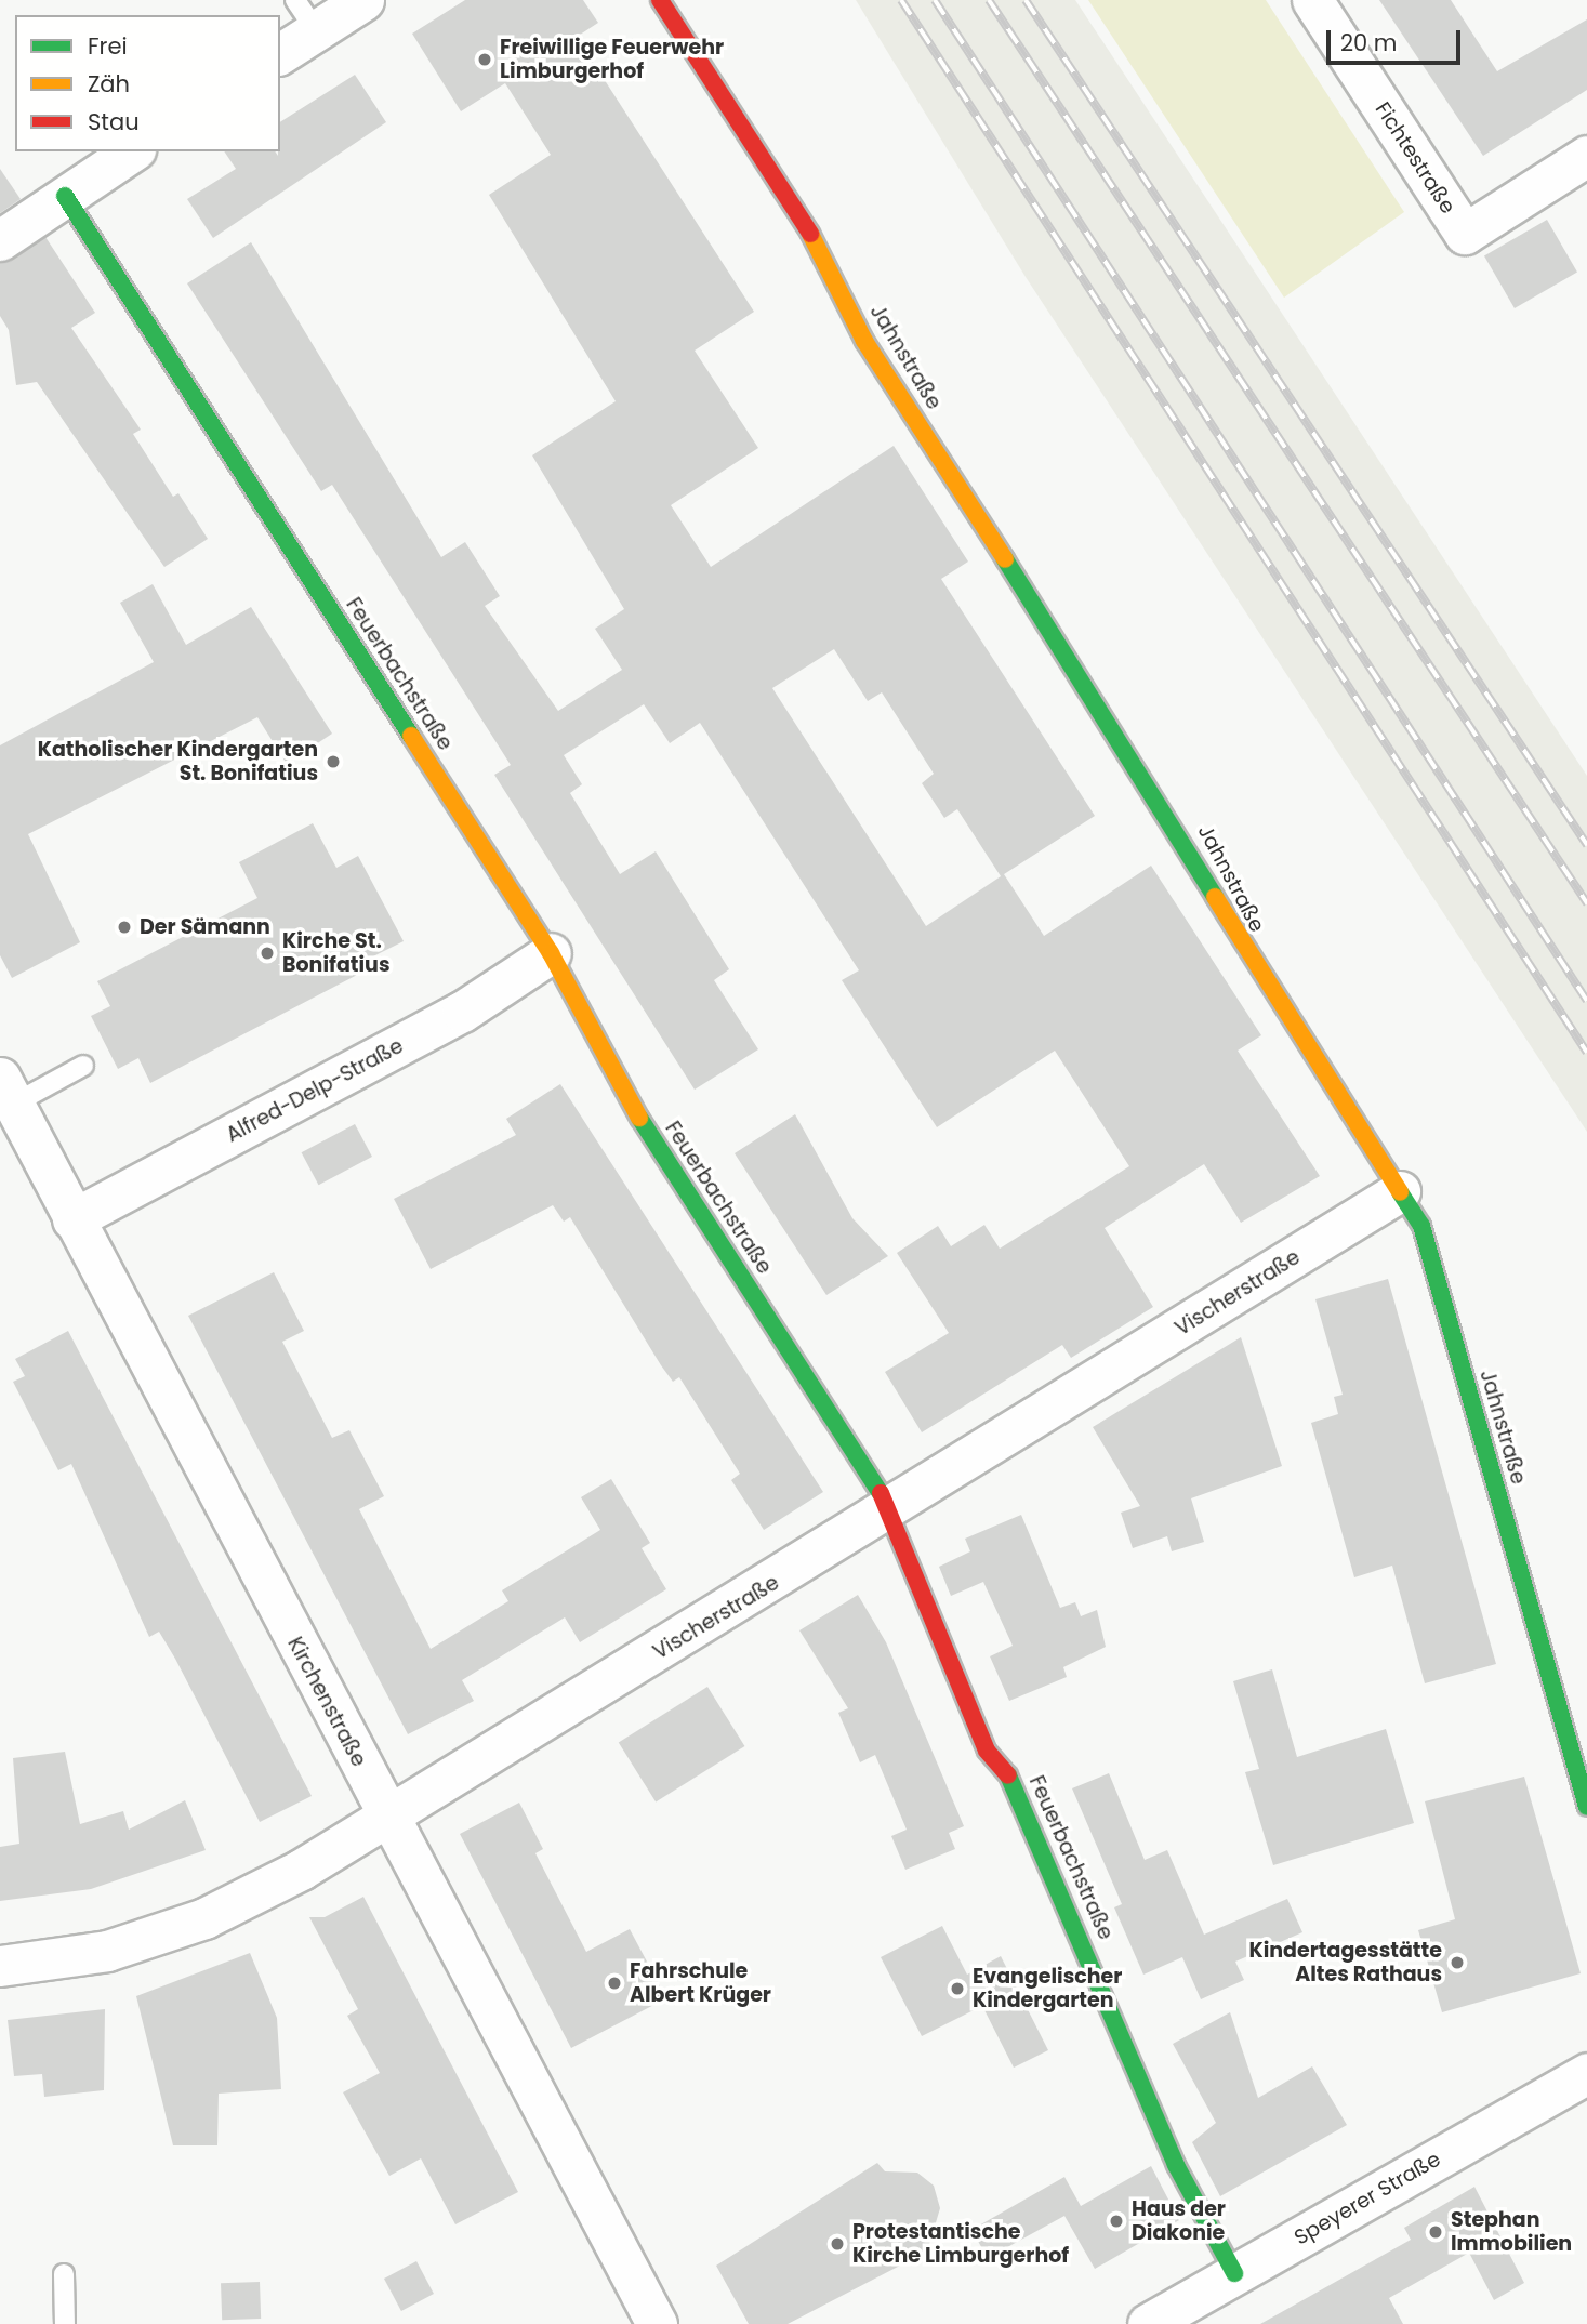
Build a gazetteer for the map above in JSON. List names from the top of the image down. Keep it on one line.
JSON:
{"streets":{"street":["Fichtestraße","Jahnstraße","Feuerbachstraße","Alfred-Delp-Straße","Vischerstraße","Kirchenstraße","Speyerer Straße"]},"crossings":[["Jahnstraße","Vischerstraße"],["Feuerbachstraße","Alfred-Delp-Straße"],["Feuerbachstraße","Vischerstraße"],["Feuerbachstraße","Speyerer Straße"],["Alfred-Delp-Straße","Kirchenstraße"],["Vischerstraße","Kirchenstraße"]],"places":["Freiwillige Feuerwehr Limburgerhof","Katholischer Kindergarten St. Bonifatius","Der Sämann","Kirche St. Bonifatius","Kindertagesstätte Altes Rathaus","Fahrschule Albert Krüger","Evangelischer Kindergarten","Haus der Diakonie","Stephan Immobilien","Protestantische Kirche Limburgerhof"],"legend":["Frei","Zäh","Stau"],"scale_bar":"20 m"}
